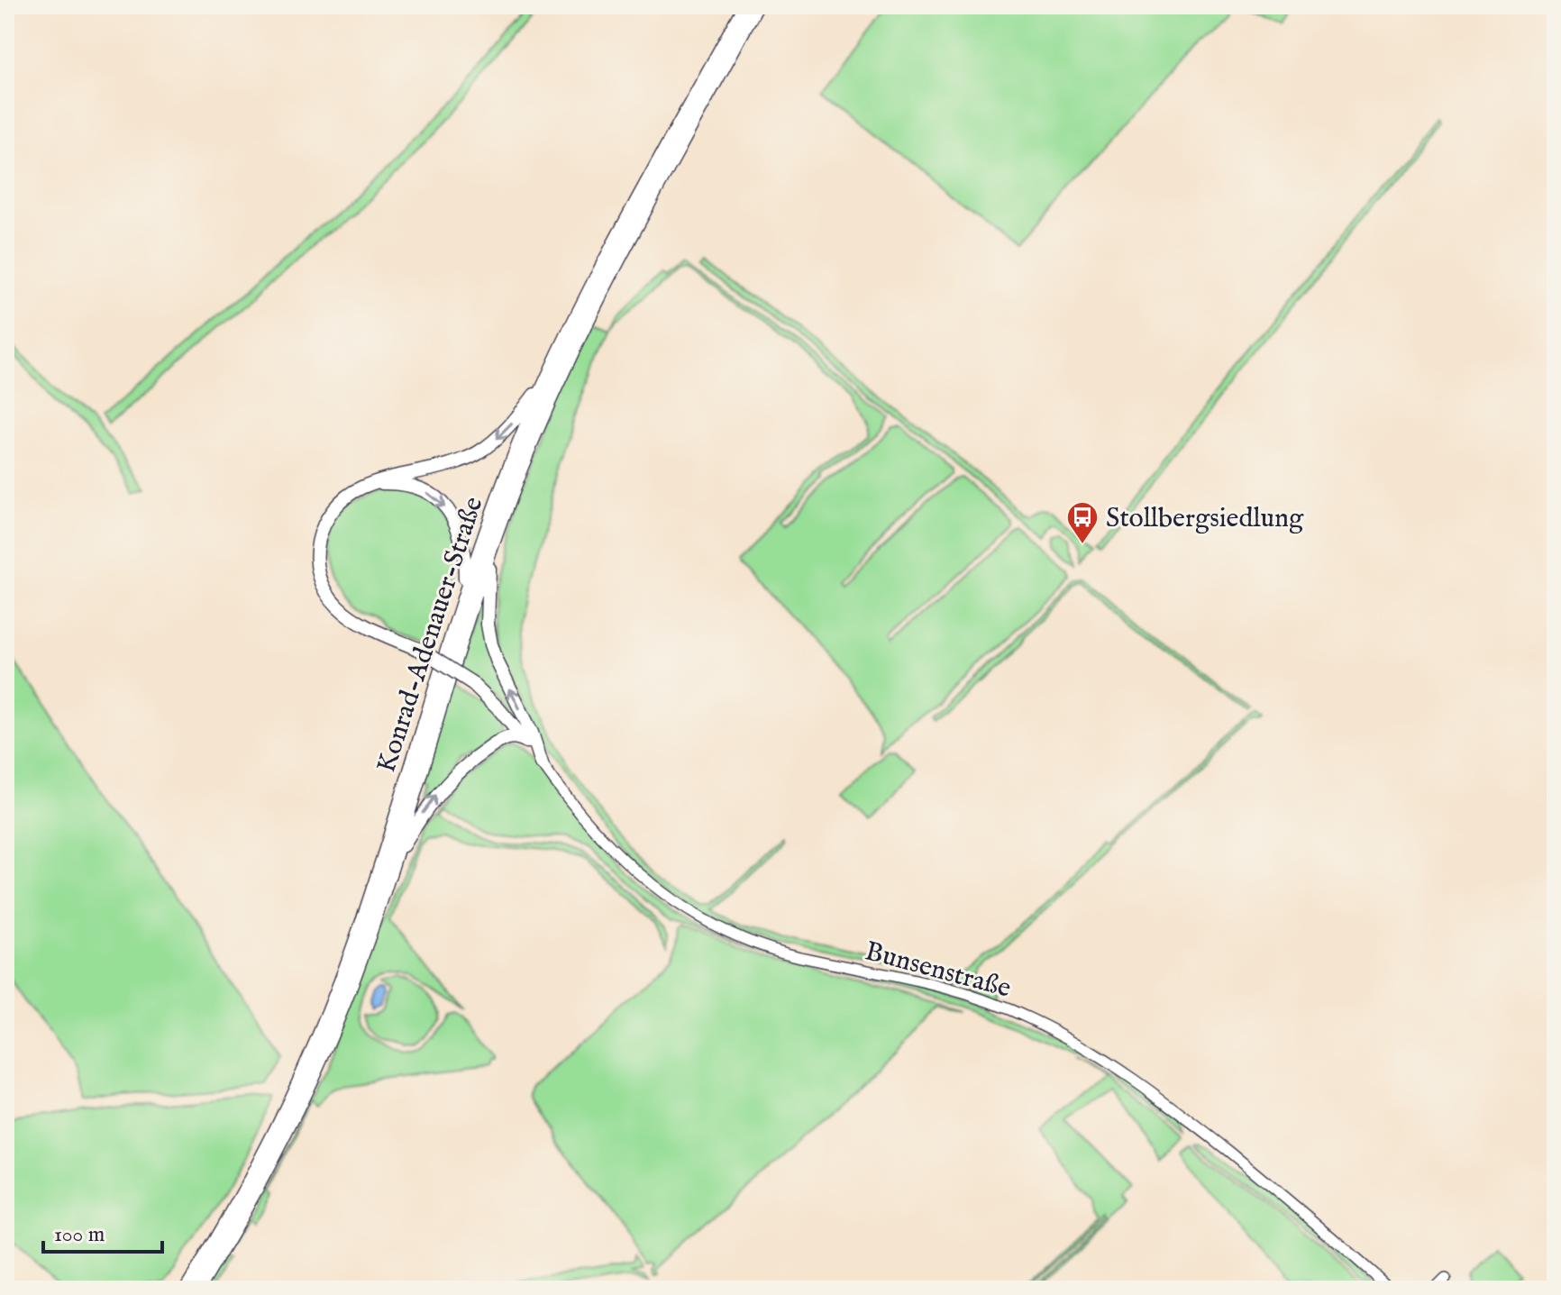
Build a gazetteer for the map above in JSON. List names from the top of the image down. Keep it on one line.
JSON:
{"streets":{"highway":["Konrad-Adenauer-Straße"],"main road":["Bunsenstraße"]},"places":{"bus stop":["Stollbergsiedlung"]},"scale_bar":"100 m"}
